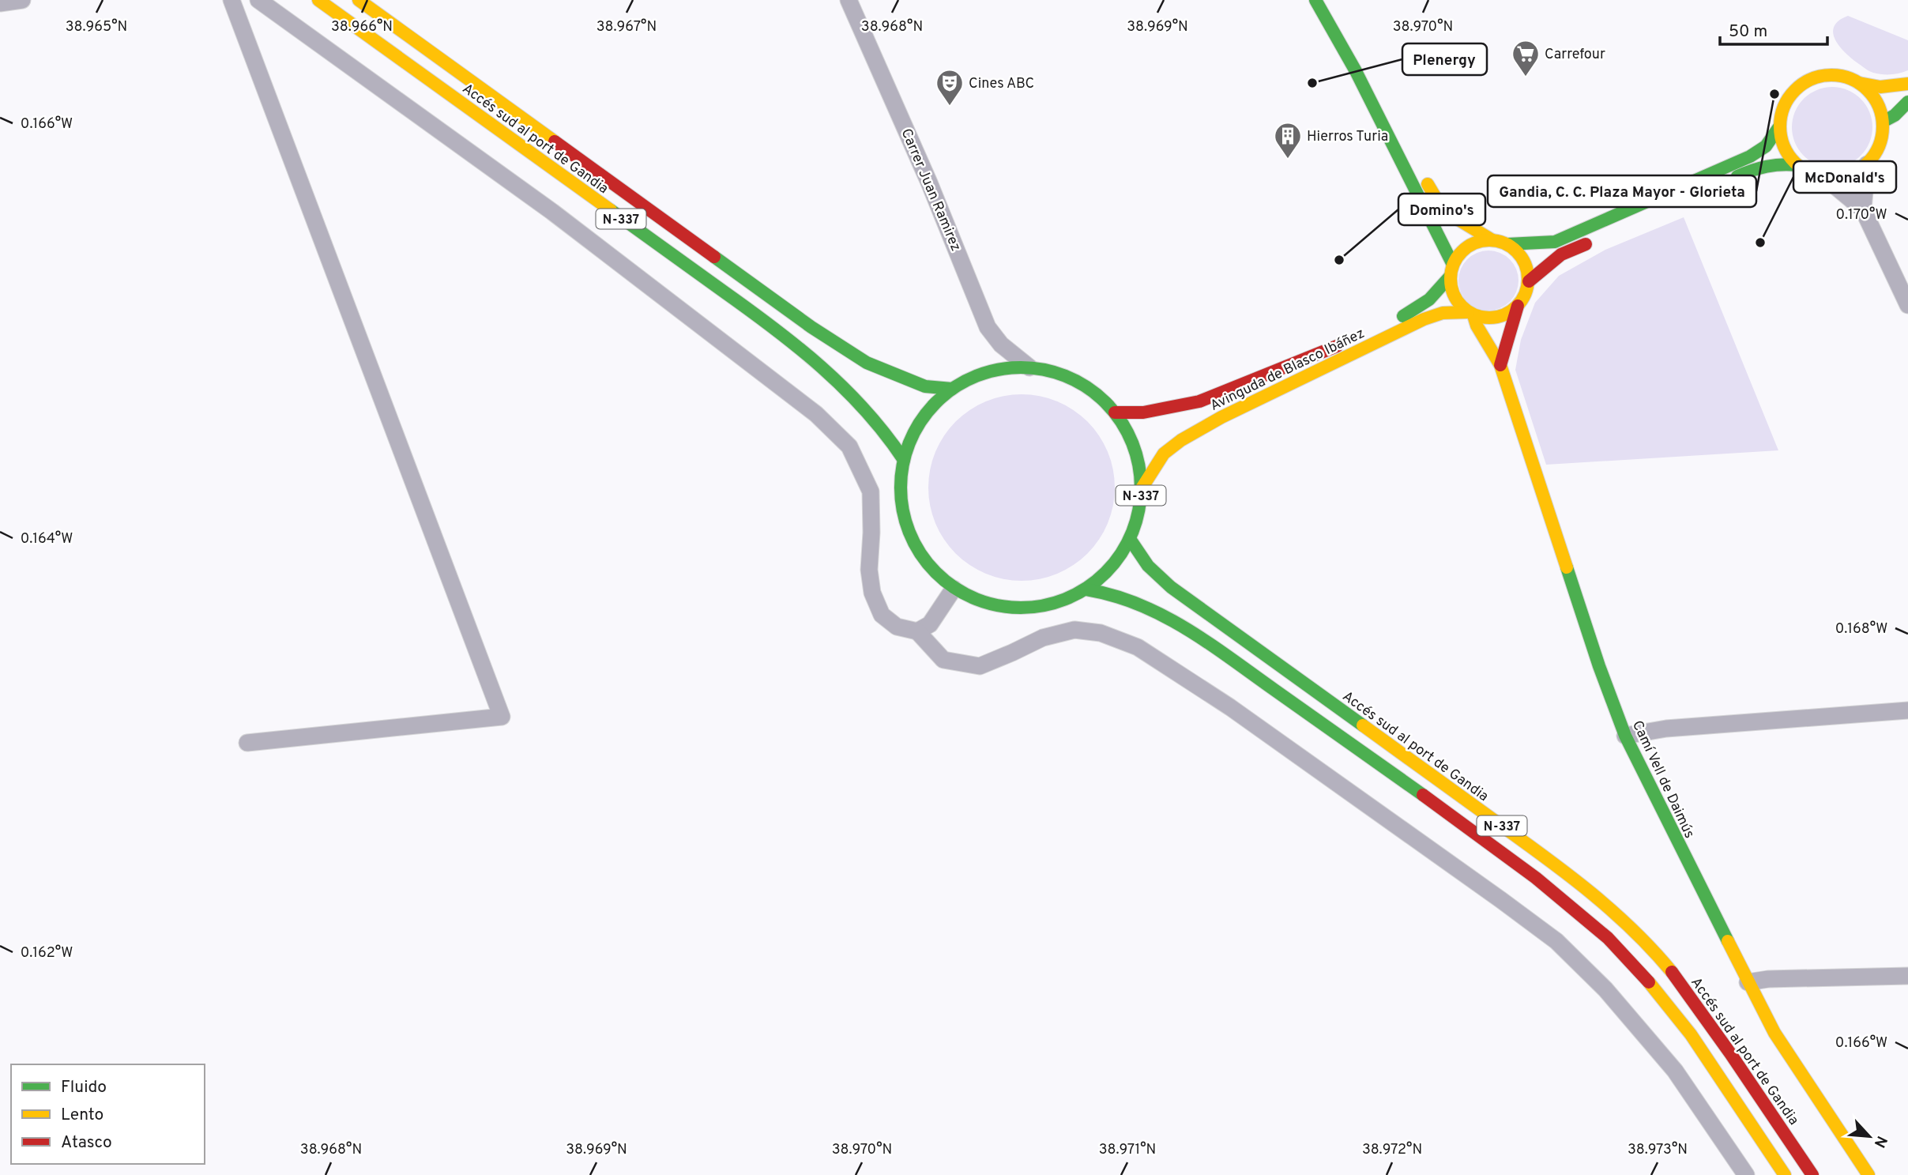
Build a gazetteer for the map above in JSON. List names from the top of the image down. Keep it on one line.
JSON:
{"streets":{"main road":["Accés sud al port de Gandia","N-337","Avinguda de Blasco Ibáñez","Camí Vell de Daimús"],"street":["Carrer Juan Ramirez"]},"crossings":[["Accés sud al port de Gandia","N-337"],["Carrer Juan Ramirez","N-337"],["N-337","Avinguda de Blasco Ibáñez"],["Avinguda de Blasco Ibáñez","Camí Vell de Daimús"]],"places":{"supermarket":["Carrefour"],"other":["Plenergy","Gandia, C. C. Plaza Mayor - Glorieta","McDonald's","Domino's"],"theatre":["Cines ABC"],"building":["Hierros Turia"]},"legend":["Fluido","Lento","Atasco"],"scale_bar":"50 m","north":"bottom right","coordinates":["38.968°N","38.969°N","38.970°N","38.965°N","38.966°N","38.967°N","0.166°W","0.170°W","0.164°W","0.168°W","0.162°W","38.971°N","38.972°N","38.973°N"]}
